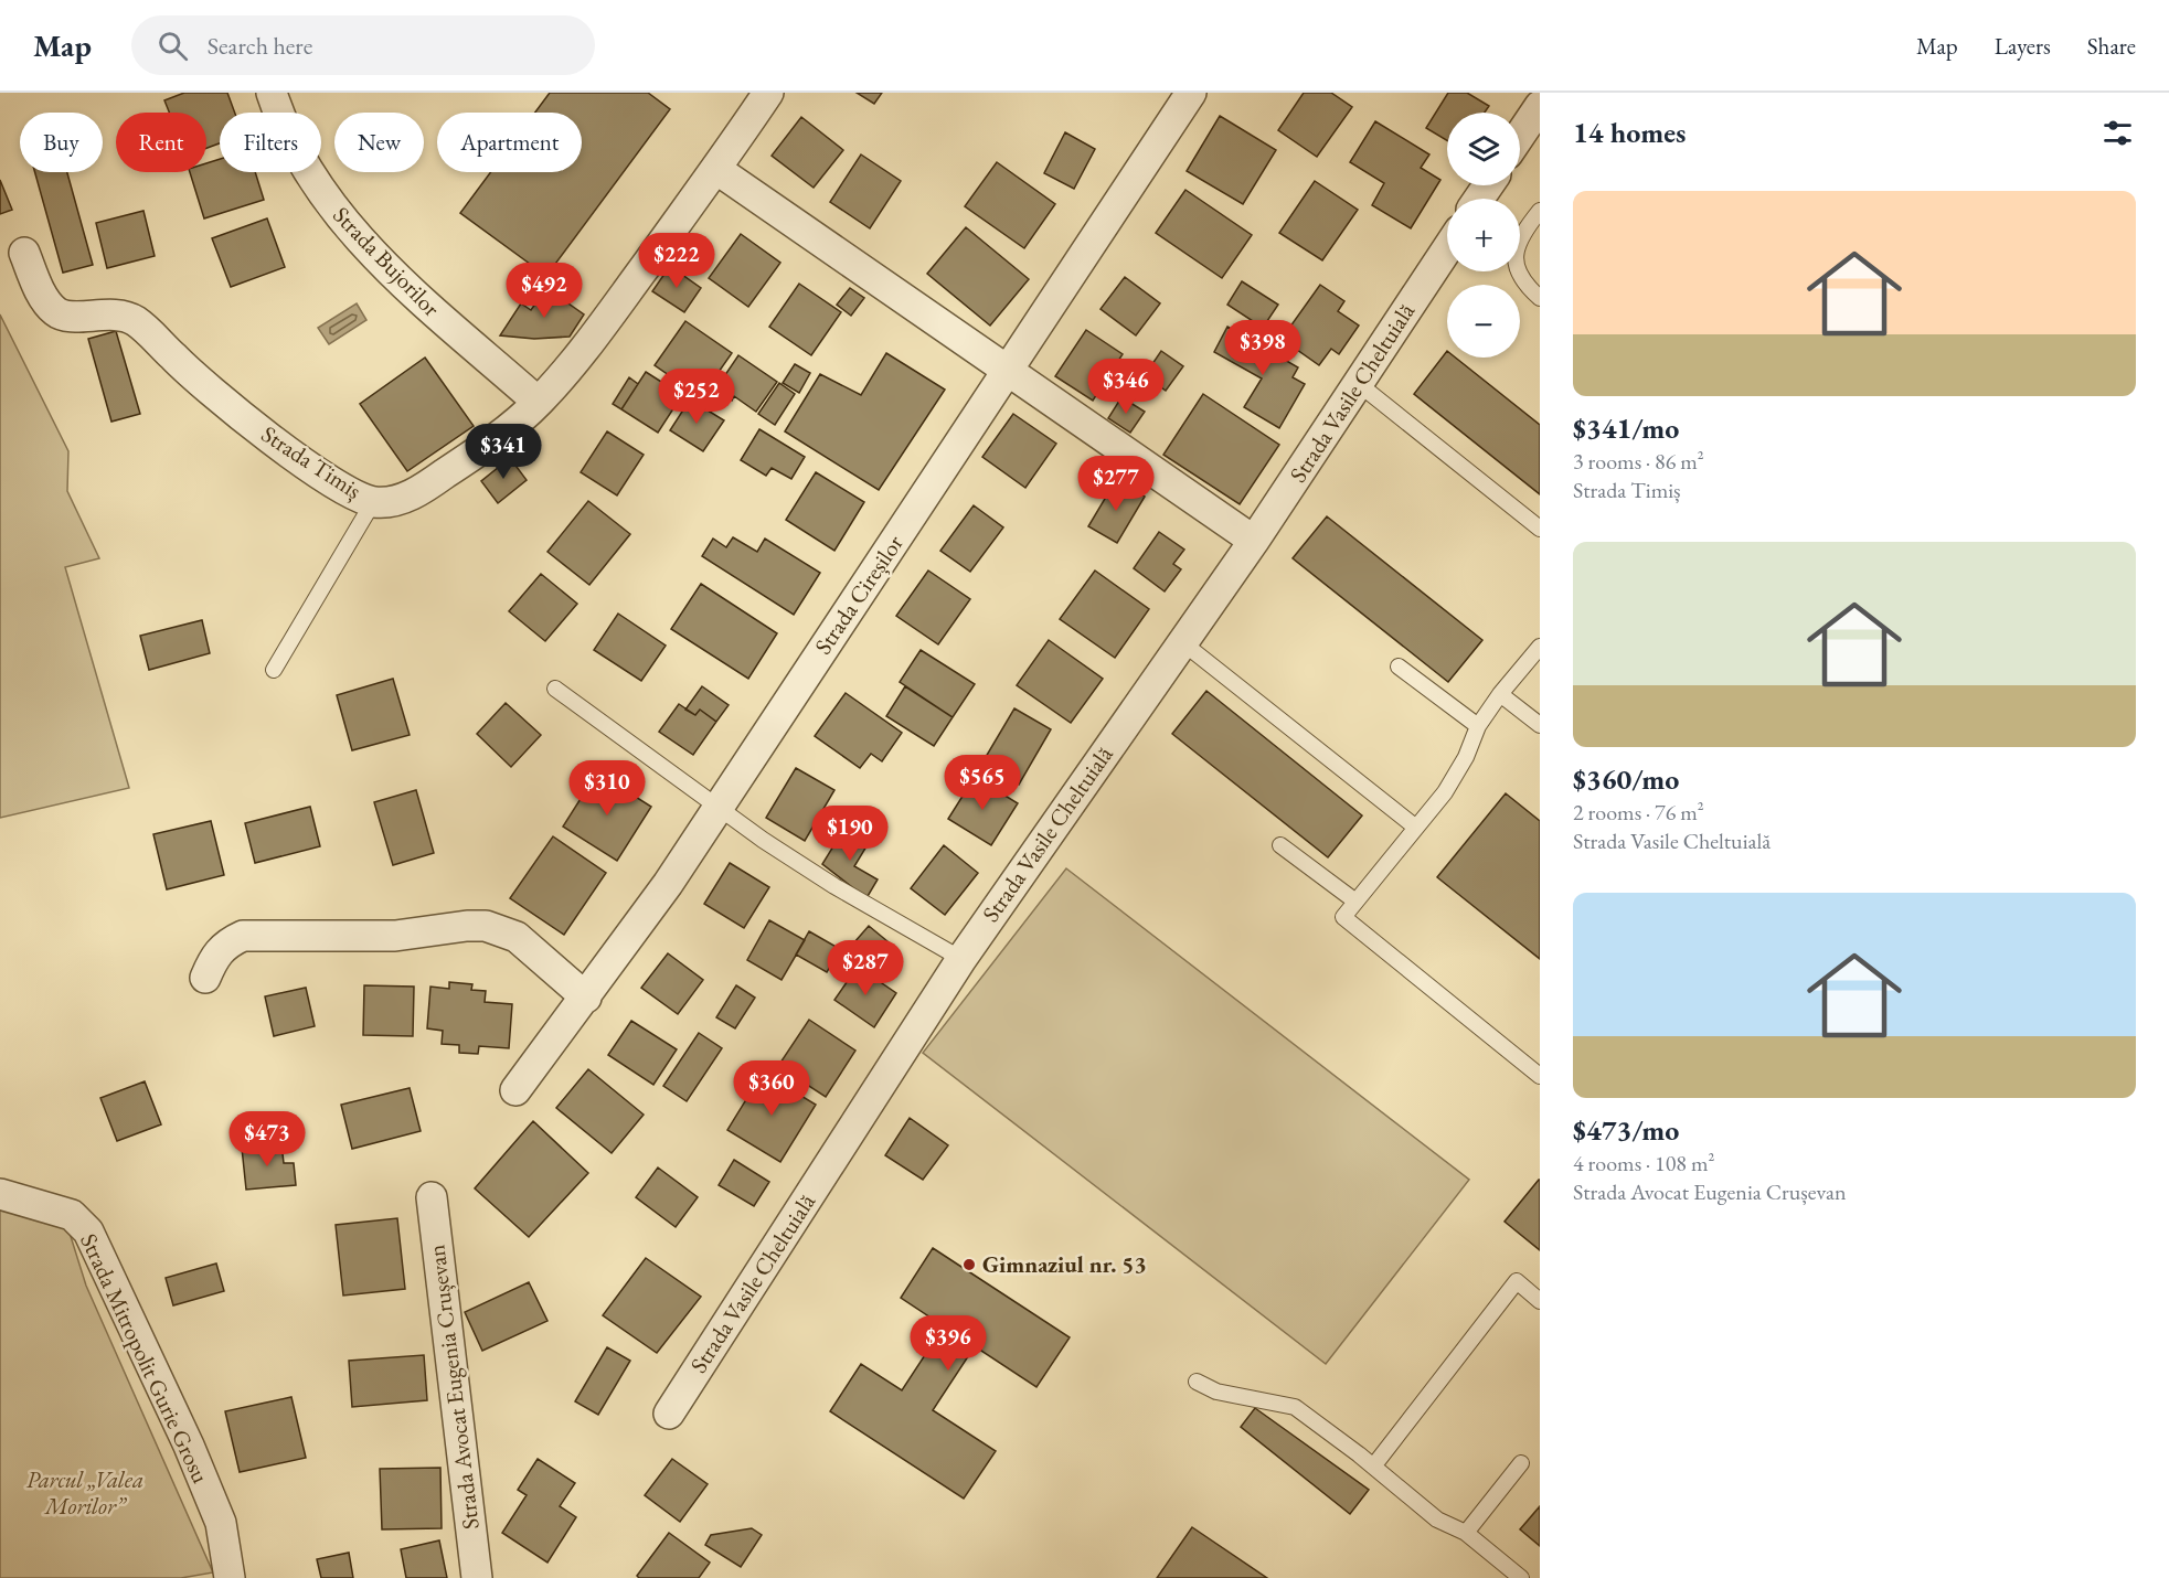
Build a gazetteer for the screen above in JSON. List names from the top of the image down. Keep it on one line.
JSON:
{"streets":{"street":["Strada Bujorilor","Strada Vasile Cheltuială","Strada Timiș","Strada Cireșilor","Strada Mitropolit Gurie Grosu","Strada Avocat Eugenia Crușevan"]},"crossings":[["Strada Bujorilor","Strada Timiș"]],"parks":["Parcul „Valea Morilor”"],"places":["Gimnaziul nr. 53"],"page":{"header":"Map","search":"Search here","nav":["Map","Layers","Share"],"heading":"14 homes","map_buttons":["+","−"],"chip":["Buy","Rent","Filters","New","Apartment"],"list":[{"name":"$341/mo","note":"3 rooms · 86 m² · Strada Timiș"},{"name":"$360/mo","note":"2 rooms · 76 m² · Strada Vasile Cheltuială"},{"name":"$473/mo","note":"4 rooms · 108 m² · Strada Avocat Eugenia Crușevan"}],"price":["$222","$492","$398","$346","$252","$341","$277","$565","$310","$190","$287","$360","$473","$396"]}}
